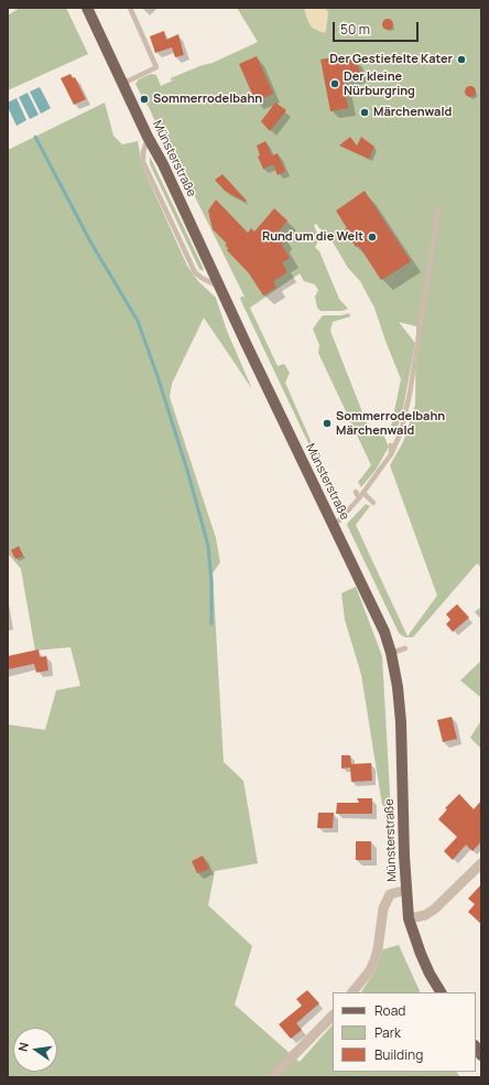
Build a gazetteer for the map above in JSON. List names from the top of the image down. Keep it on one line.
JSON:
{"streets":{"main road":["Münsterstraße"]},"places":["Der Gestiefelte Kater","Der kleine Nürburgring","Sommerrodelbahn","Märchenwald","Rund um die Welt","Sommerrodelbahn Märchenwald"],"legend":["Road","Park","Building"],"scale_bar":"50 m","north":"left"}
